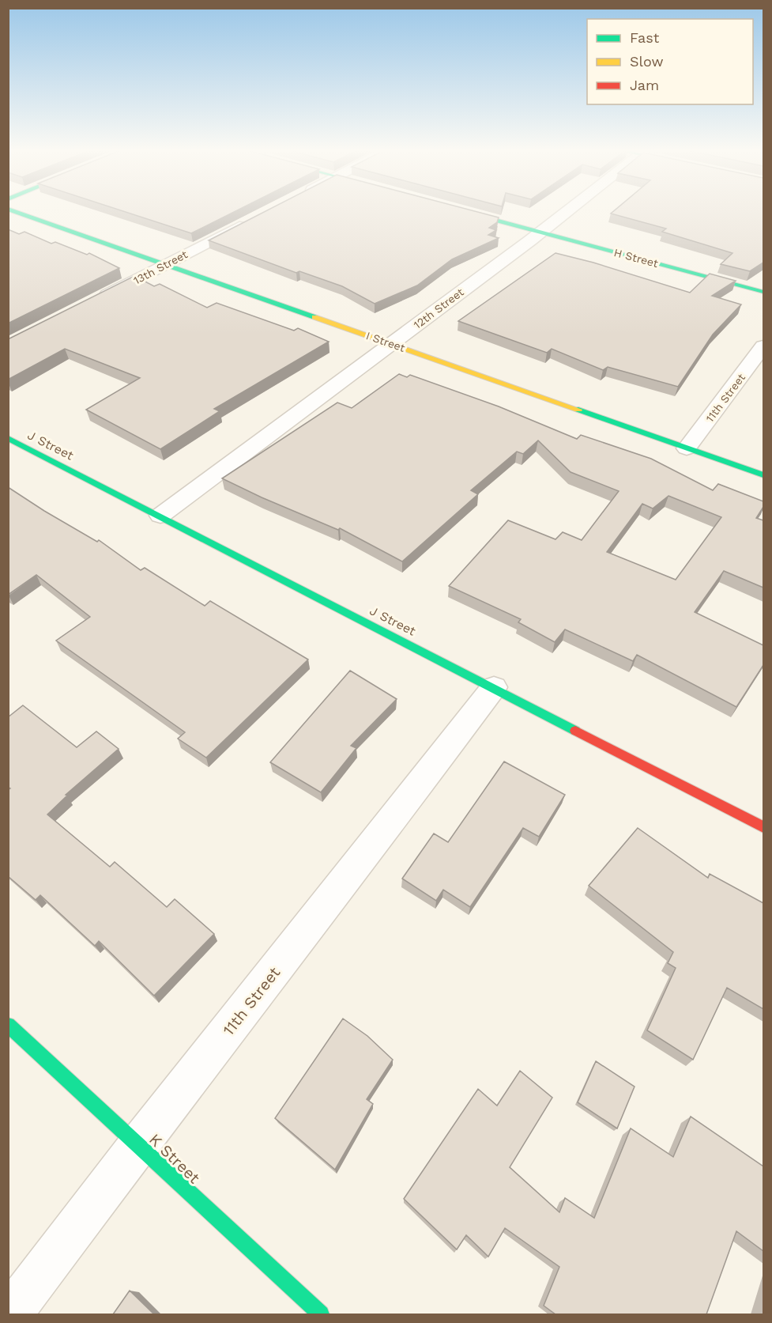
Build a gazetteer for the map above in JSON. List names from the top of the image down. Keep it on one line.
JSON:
{"streets":{"main road":["H Street","I Street","J Street","K Street"],"street":["13th Street","12th Street","11th Street"]},"crossings":[["H Street","12th Street"],["13th Street","I Street"],["12th Street","I Street"],["12th Street","J Street"],["I Street","11th Street"],["11th Street","J Street"],["11th Street","K Street"]],"legend":["Fast","Slow","Jam"]}
